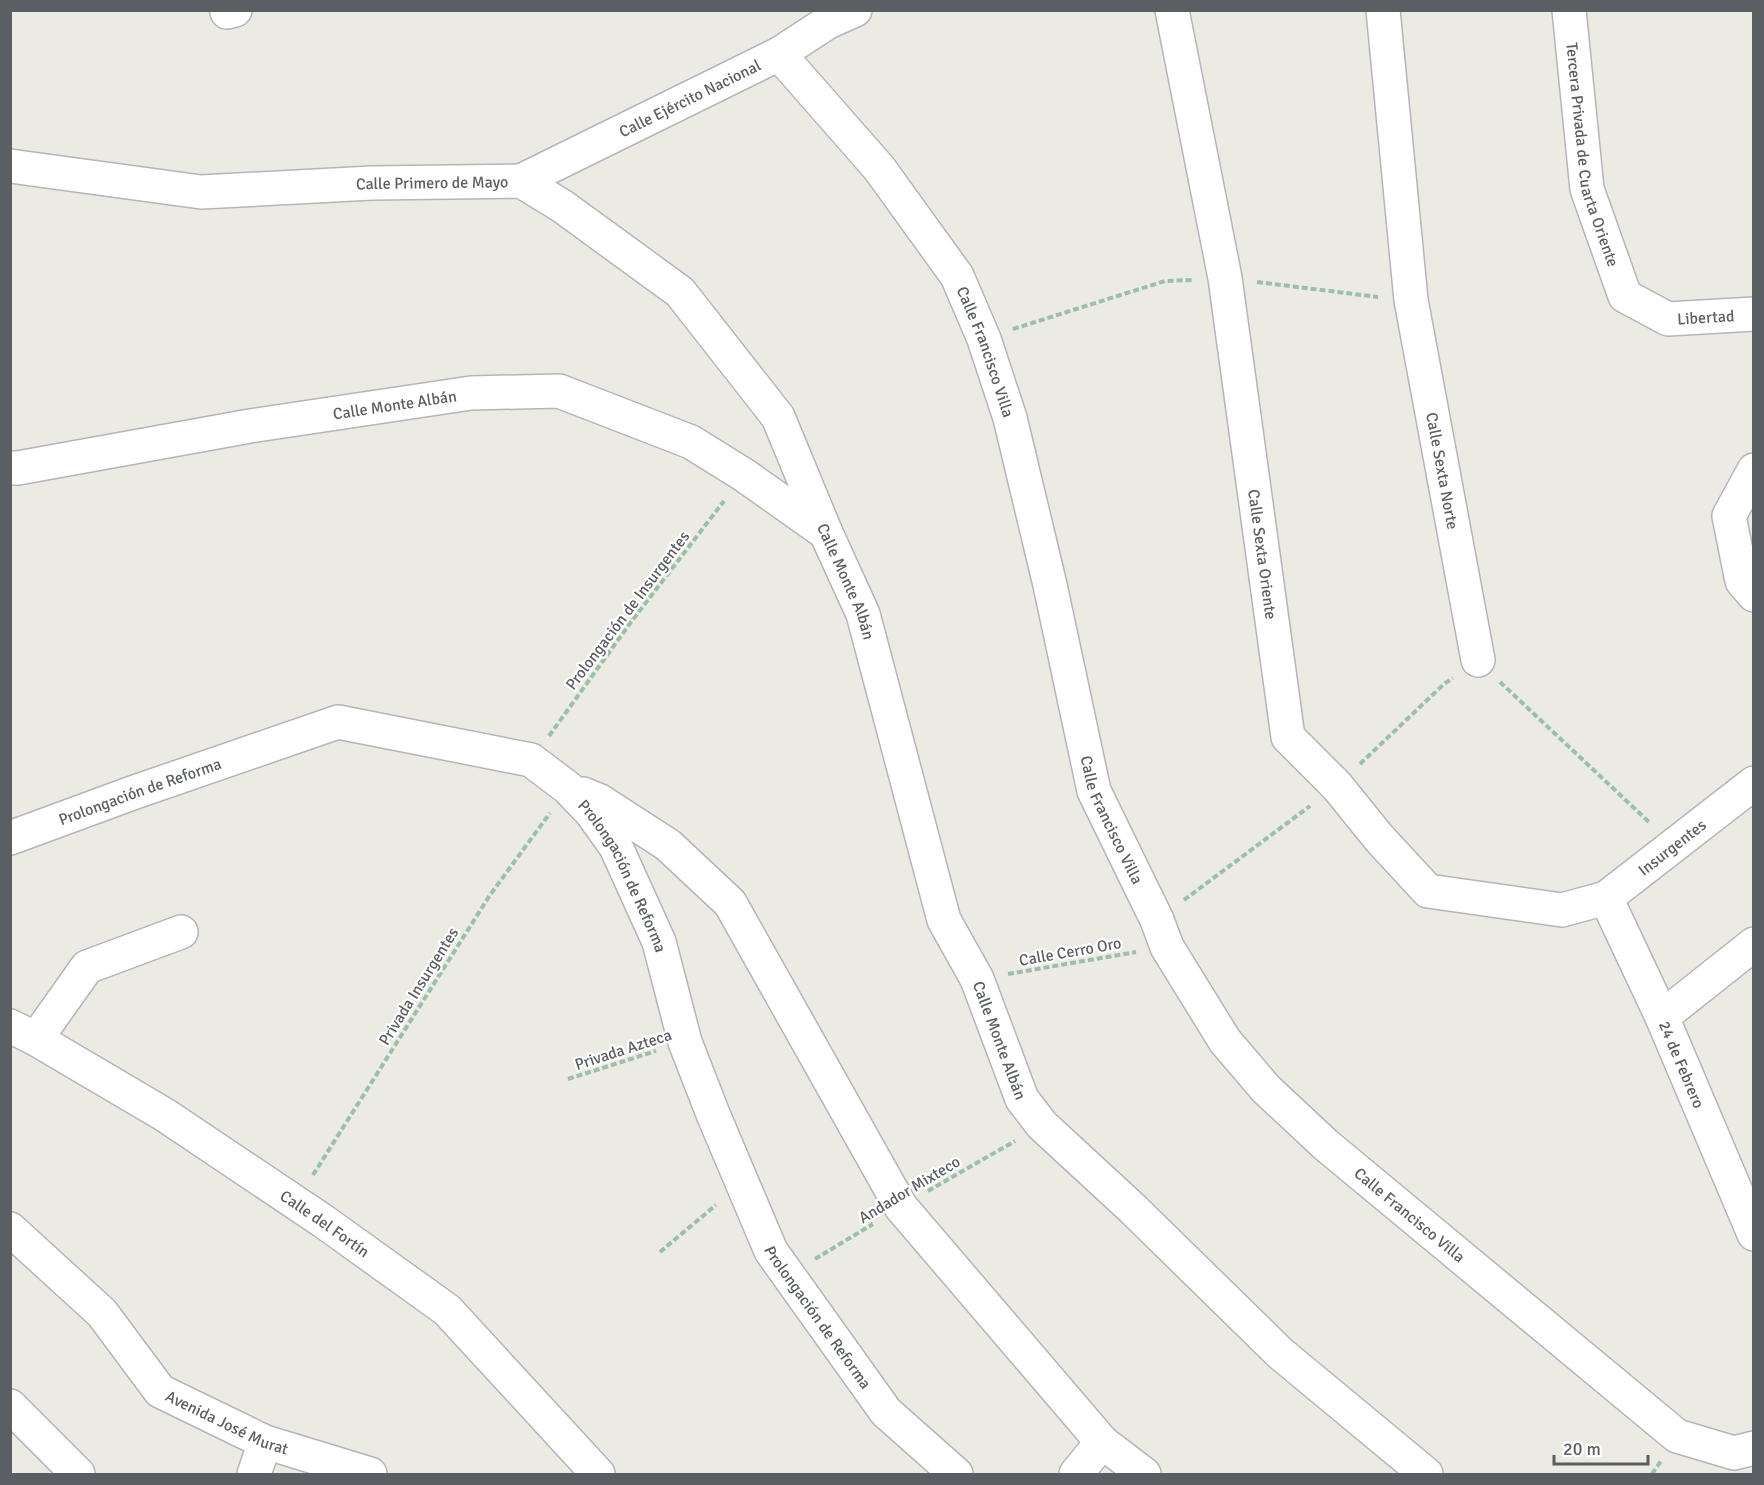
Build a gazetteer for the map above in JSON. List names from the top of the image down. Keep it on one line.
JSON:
{"streets":{"street":["Calle Ejército Nacional","Tercera Privada de Cuarta Oriente","Calle Primero de Mayo","Libertad","Calle Francisco Villa","Calle Monte Albán","Calle Sexta Norte","Calle Sexta Oriente","Prolongación de Reforma","Insurgentes","24 de Febrero","Calle del Fortín","Avenida José Murat"],"path":["Prolongación de Insurgentes","Calle Cerro Oro","Privada Insurgentes","Privada Azteca","Andador Mixteco"]},"crossings":[["Calle Ejército Nacional","Calle Primero de Mayo"],["Calle Ejército Nacional","Calle Francisco Villa"],["Tercera Privada de Cuarta Oriente","Libertad"],["Calle Primero de Mayo","Calle Monte Albán"],["Calle Francisco Villa","Calle Cerro Oro"],["Calle Monte Albán","Prolongación de Insurgentes"],["Calle Monte Albán","Calle Cerro Oro"],["Calle Monte Albán","Andador Mixteco"],["Calle Sexta Oriente","Insurgentes"],["Calle Sexta Oriente","24 de Febrero"],["Prolongación de Insurgentes","Prolongación de Reforma"],["Prolongación de Reforma","Privada Insurgentes"],["Prolongación de Reforma","Privada Azteca"],["Prolongación de Reforma","Andador Mixteco"],["Insurgentes","24 de Febrero"],["Privada Insurgentes","Calle del Fortín"]],"scale_bar":"20 m"}
